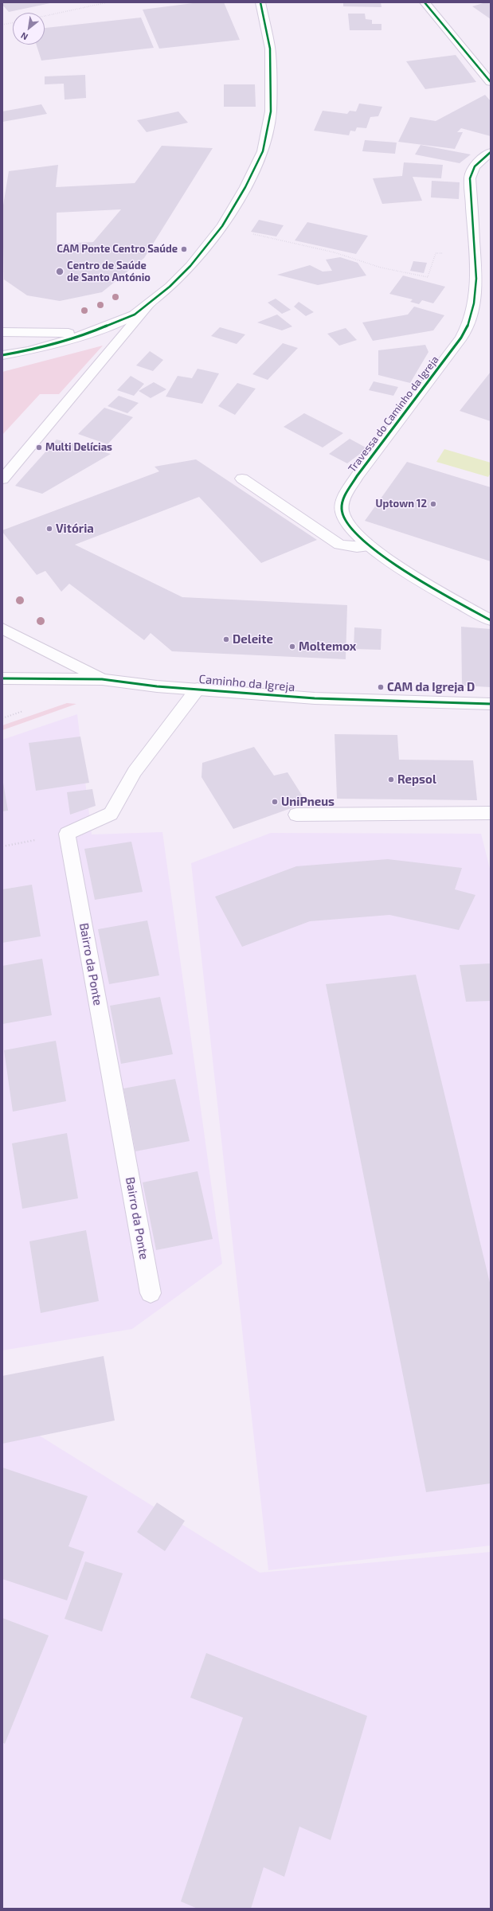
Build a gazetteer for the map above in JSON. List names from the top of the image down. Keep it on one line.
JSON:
{"streets":{"street":["Travessa do Caminho da Igreja","Caminho da Igreja","Bairro da Ponte"]},"crossings":[["Caminho da Igreja","Bairro da Ponte"]],"places":["CAM Ponte Centro Saúde","Centro de Saúde de Santo António","Multi Delícias","Uptown 12","Vitória","Deleite","Moltemox","CAM da Igreja D","Repsol","UniPneus"],"north":"bottom left"}
